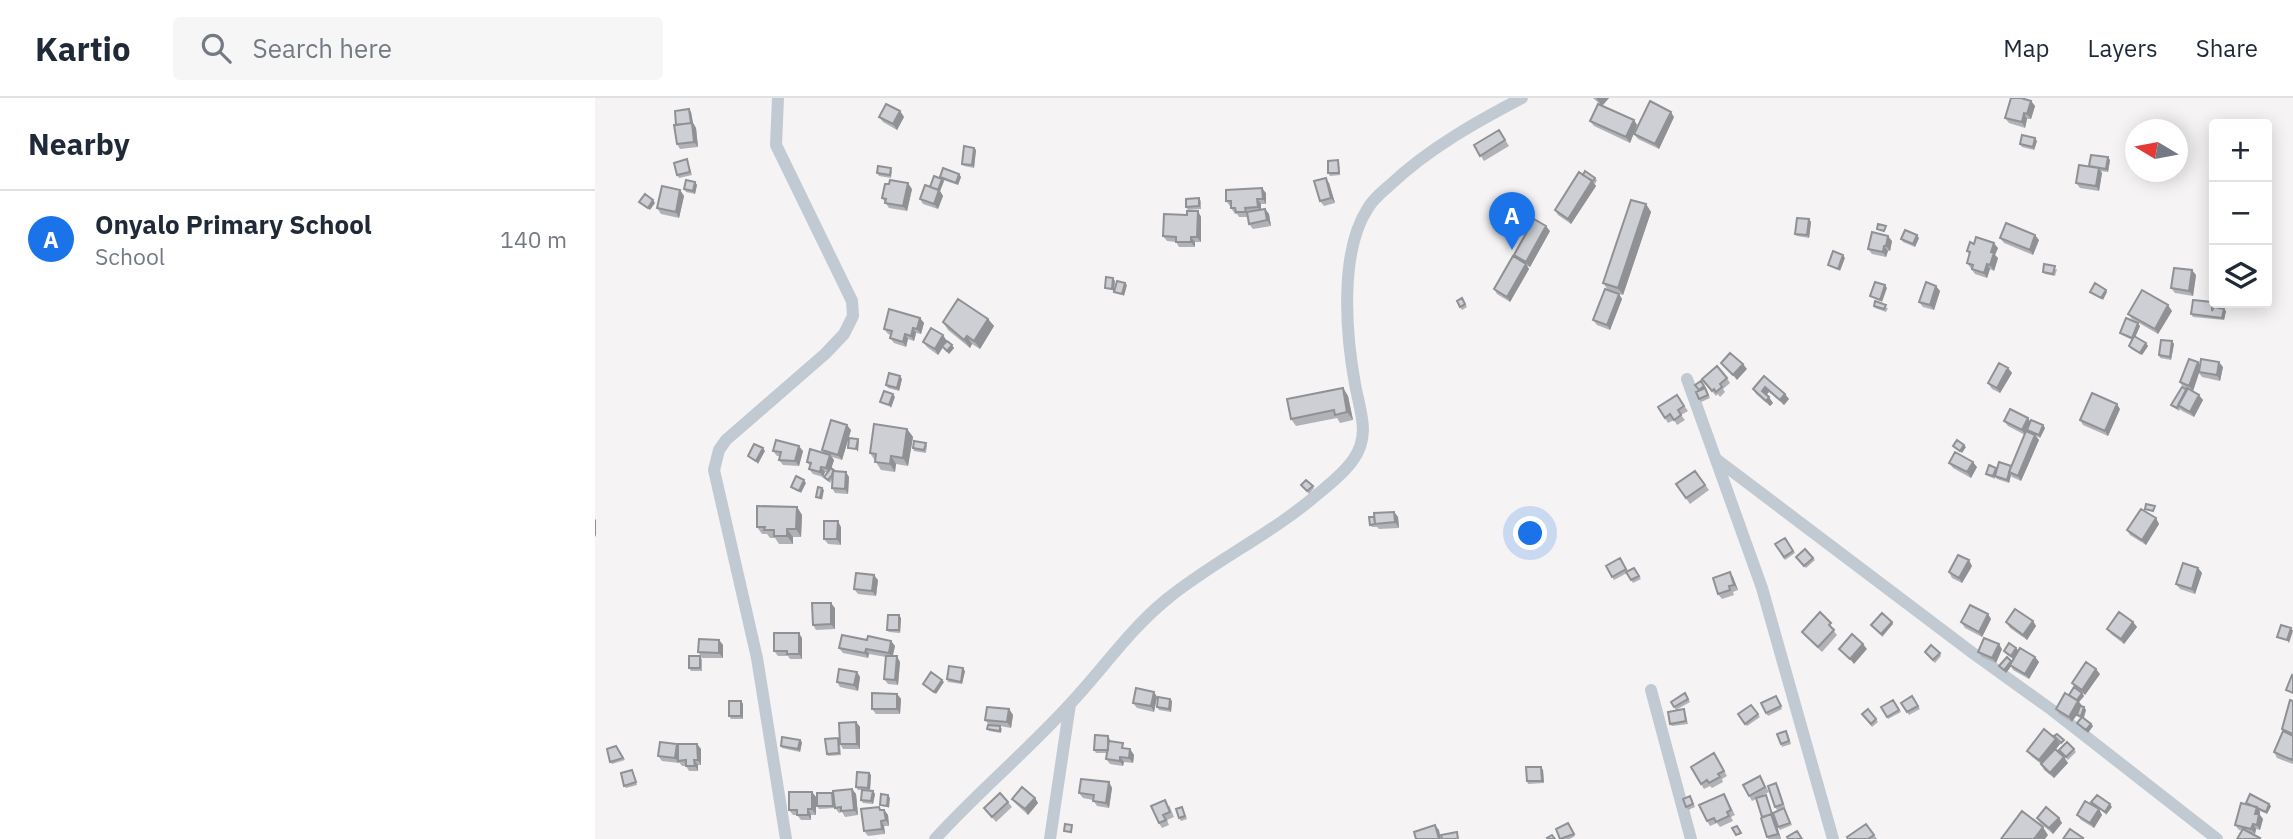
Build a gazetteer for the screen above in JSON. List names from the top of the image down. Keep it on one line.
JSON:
{"north":"left","page":{"header":"Kartio","search":"Search here","nav":["Map","Layers","Share"],"heading":"Nearby","map_buttons":["+","−"],"list":[{"mark":"A","name":"Onyalo Primary School","note":"School","value":"140 m"}],"pins":"A"}}
